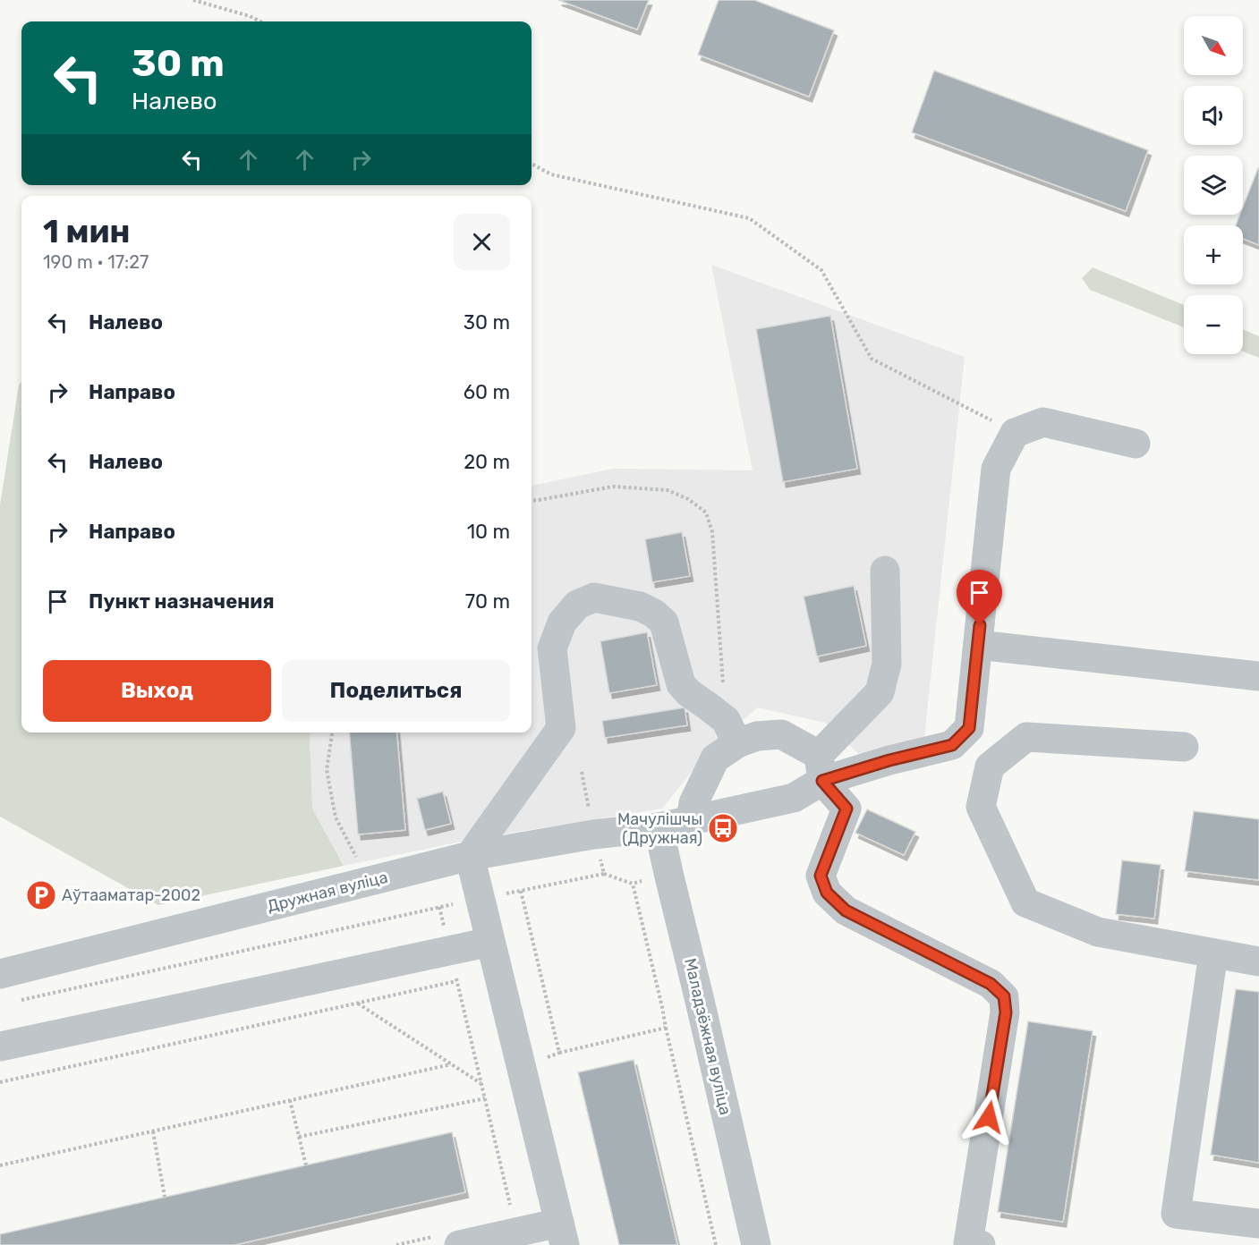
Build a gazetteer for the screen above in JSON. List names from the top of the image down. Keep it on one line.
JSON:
{"streets":{"street":["Дружная вуліца","Маладзёжная вуліца"]},"crossings":[["Дружная вуліца","Маладзёжная вуліца"]],"places":{"bus stop":["Мачулішчы (Дружная)"],"parking":["Аўтааматар-2002"]},"north":"bottom right","page":{"map_buttons":["+","−"],"turn":["30 m","Налево"],"heading":["1 мин","190 m · 17:27"],"list":[{"name":"Налево","value":"30 m"},{"name":"Направо","value":"60 m"},{"name":"Налево","value":"20 m"},{"name":"Направо","value":"10 m"},{"name":"Пункт назначения","value":"70 m"}],"buttons":["Выход","Поделиться"]}}
